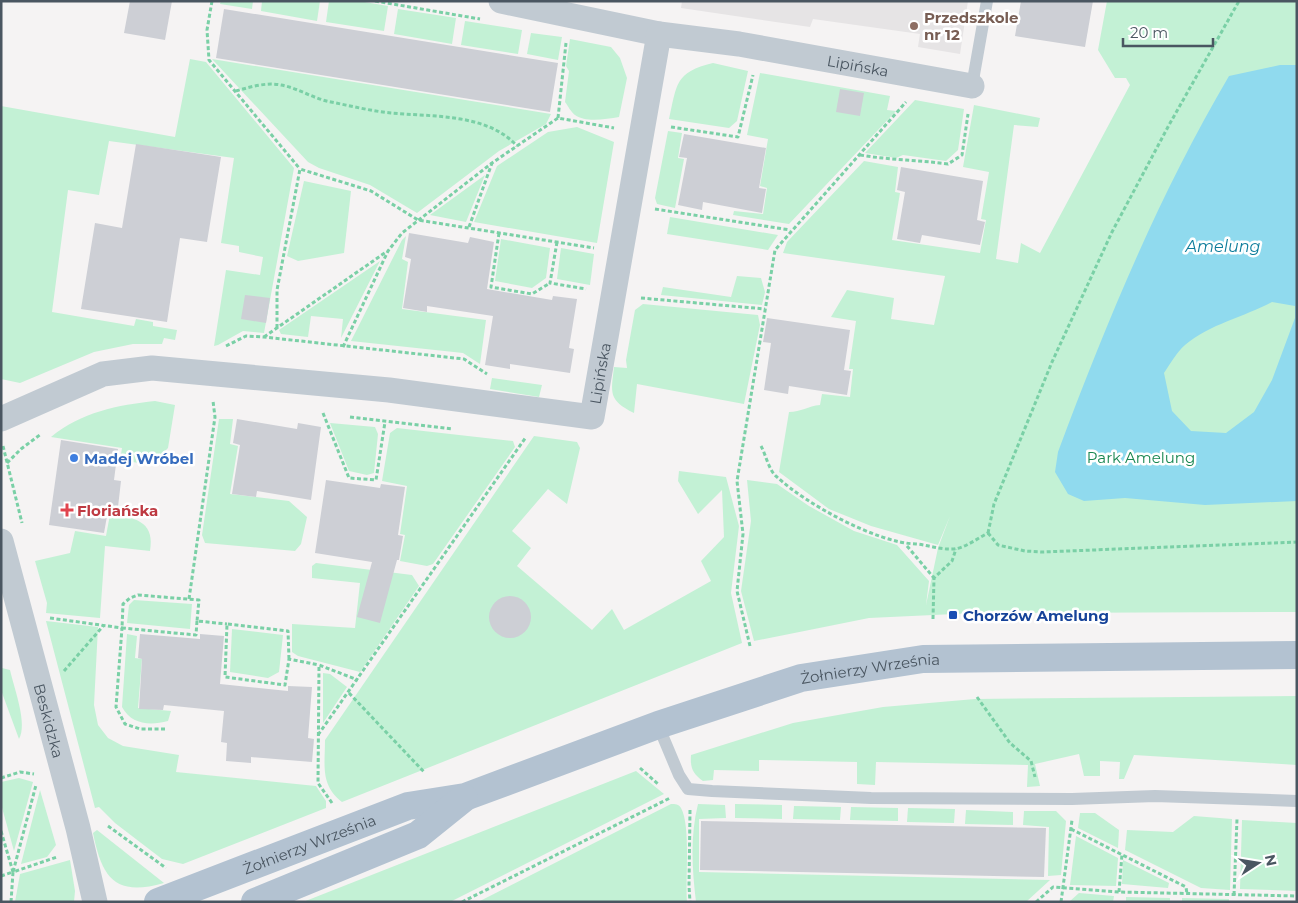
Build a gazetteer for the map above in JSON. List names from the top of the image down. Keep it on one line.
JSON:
{"streets":{"main road":["Żołnierzy Września"],"street":["Lipińska","Beskidzka"]},"water":["Amelung"],"parks":["Park Amelung"],"places":{"other":["Przedszkole nr 12","Madej Wróbel"],"health":["Floriańska"],"transit":["Chorzów Amelung"]},"scale_bar":"20 m","north":"right"}
